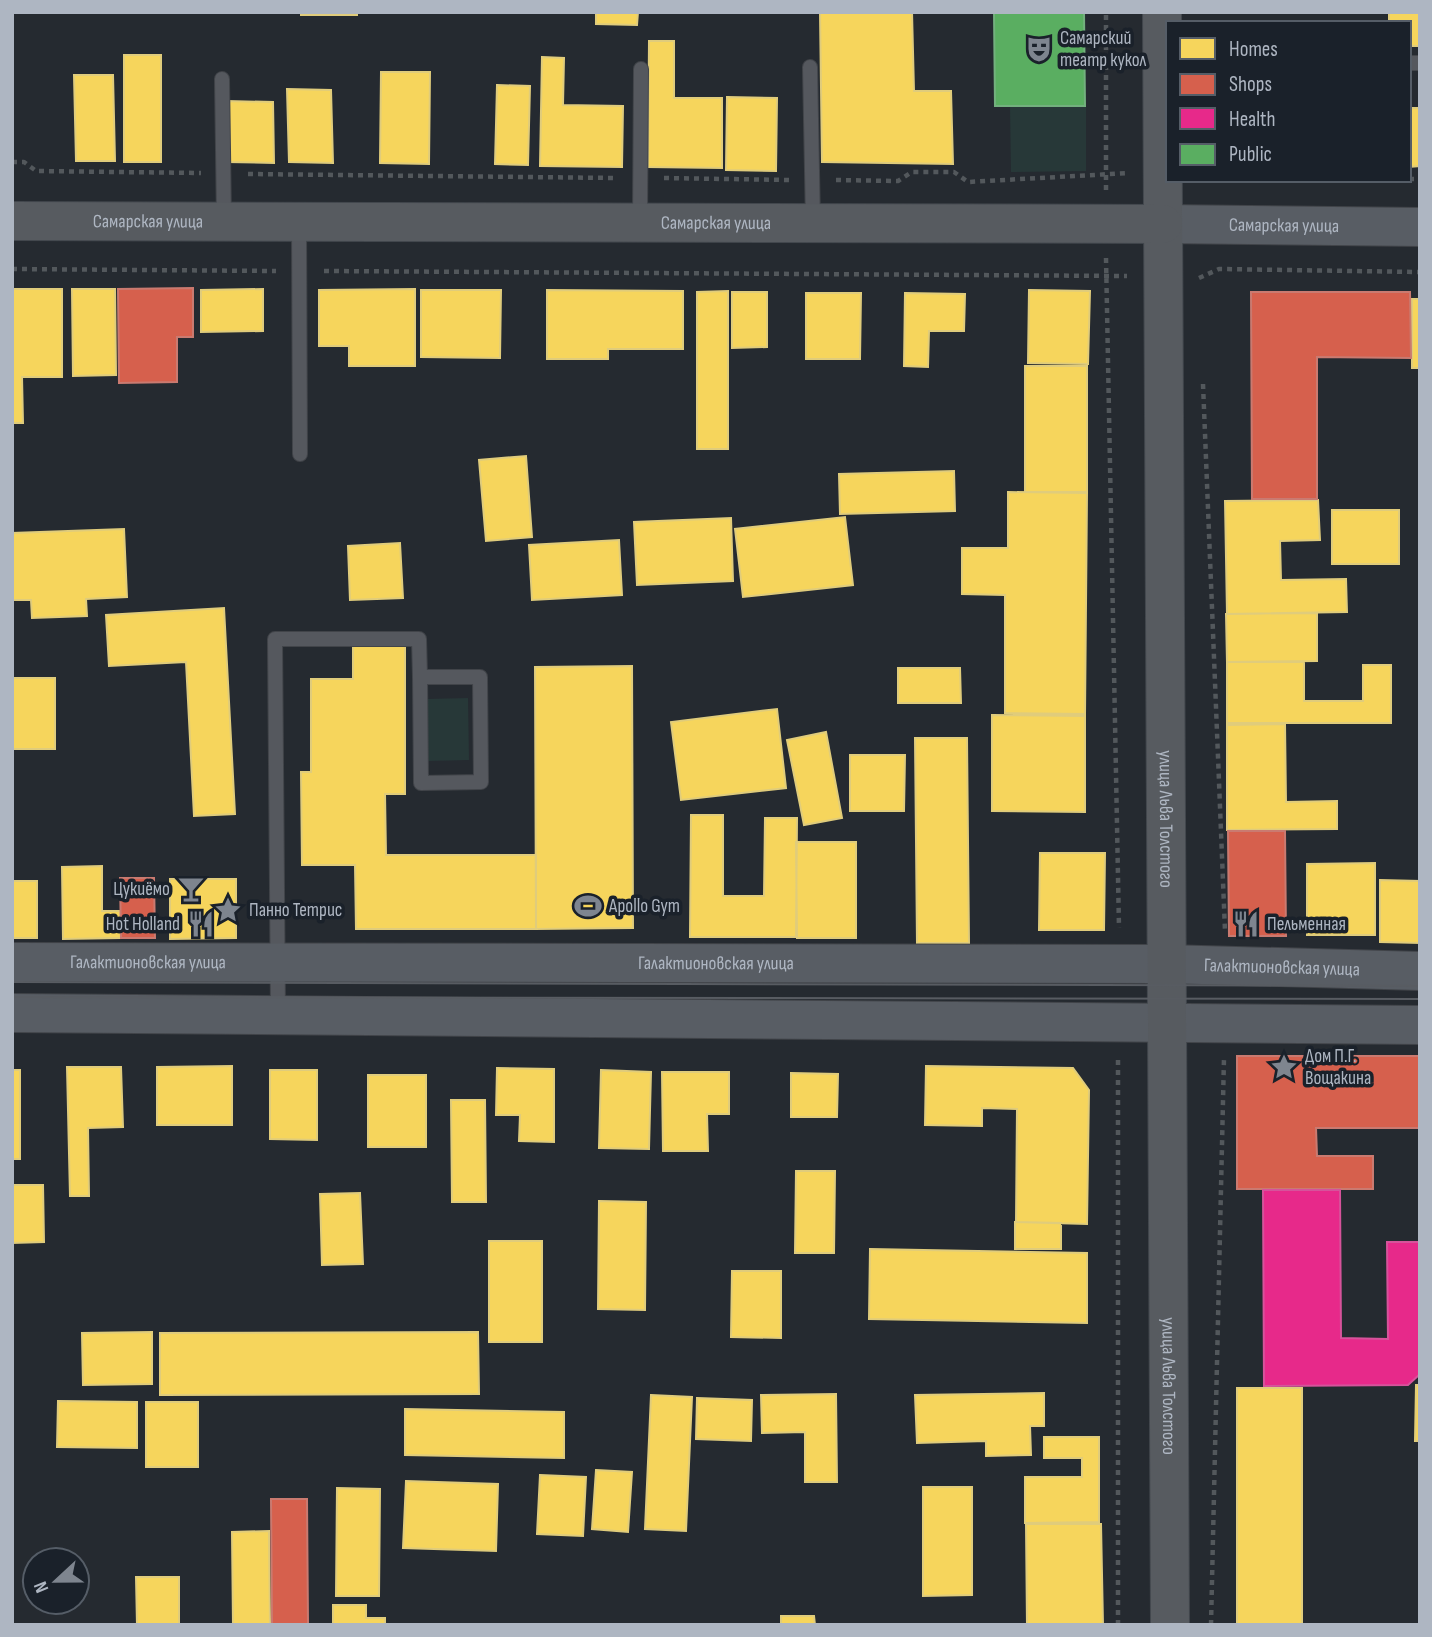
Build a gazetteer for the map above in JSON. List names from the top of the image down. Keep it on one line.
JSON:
{"streets":{"main road":["Самарская улица","улица Льва Толстого","Галактионовская улица"]},"crossings":[["Самарская улица","улица Льва Толстого"],["улица Льва Толстого","Галактионовская улица"]],"places":{"theatre":["Самарский театр кукол"],"bar":["Цукиёмо"],"sports":["Apollo Gym"],"place":["Панно Тетрис","Дом П.Г. Вощакина"],"restaurant":["Hot Holland","Пельменная"]},"legend":["Homes","Shops","Health","Public"],"north":"left"}
